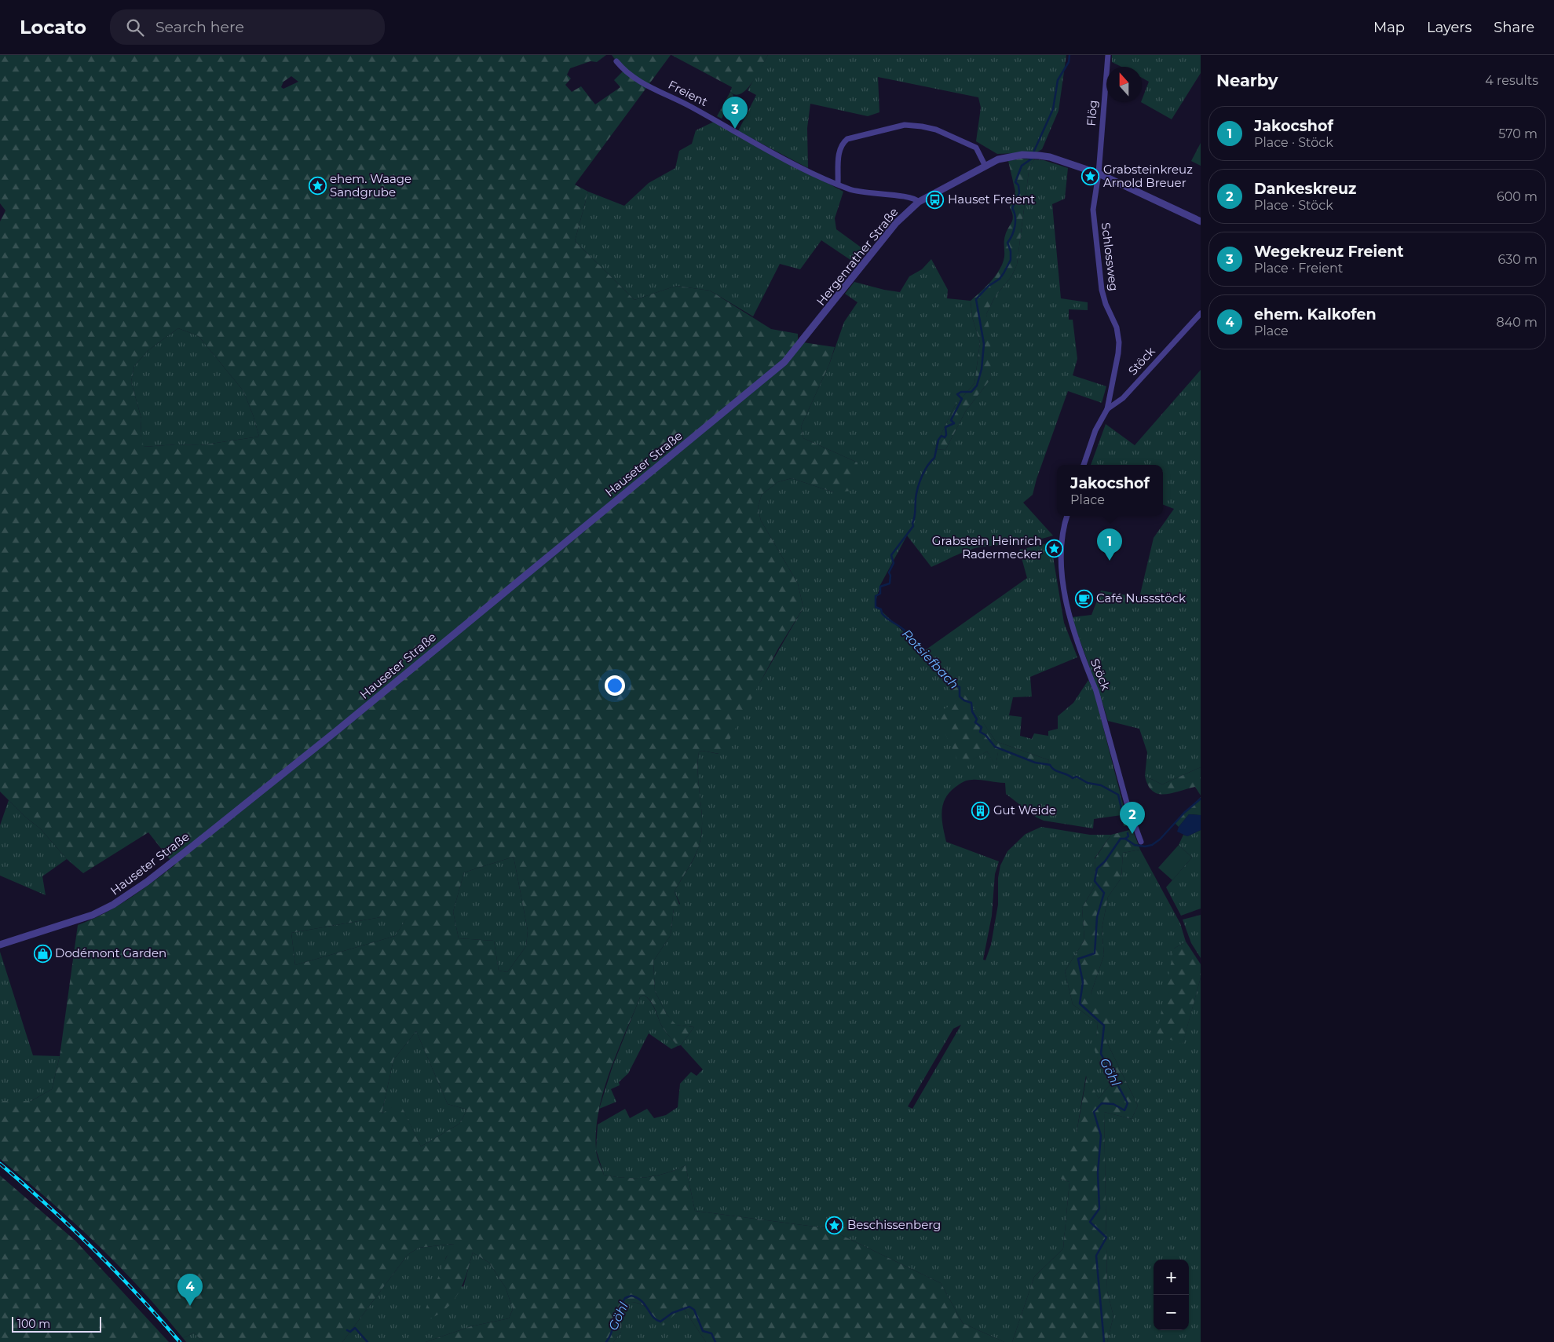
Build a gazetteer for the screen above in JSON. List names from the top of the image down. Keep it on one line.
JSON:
{"streets":{"street":["Freient","Flög","Hergenrather Straße","Schlossweg","Stöck","Hauseter Straße"]},"crossings":[["Freient","Hergenrather Straße"],["Flög","Hergenrather Straße"],["Flög","Schlossweg"],["Hergenrather Straße","Schlossweg"],["Hergenrather Straße","Hauseter Straße"],["Schlossweg","Stöck"]],"water":["Rotsiefbach","Göhl"],"places":{"place":["Grabsteinkreuz Arnold Breuer","ehem. Waage Sandgrube","Grabstein Heinrich Radermecker","Beschissenberg"],"bus stop":["Hauset Freient"],"cafe":["Café Nussstöck"],"building":["Gut Weide"],"shop":["Dodémont Garden"]},"scale_bar":"100 m","north":"top","page":{"header":"Locato","search":"Search here","nav":["Map","Layers","Share"],"heading":["Nearby","4 results"],"pins":["3","1","2","4"],"list":[{"mark":"1","name":"Jakocshof","note":"Place · Stöck","value":"570 m"},{"mark":"2","name":"Dankeskreuz","note":"Place · Stöck","value":"600 m"},{"mark":"3","name":"Wegekreuz Freient","note":"Place · Freient","value":"630 m"},{"mark":"4","name":"ehem. Kalkofen","note":"Place","value":"840 m"}],"popup":["Jakocshof","Place"],"map_buttons":["+","−"],"scale":"100 m"}}
